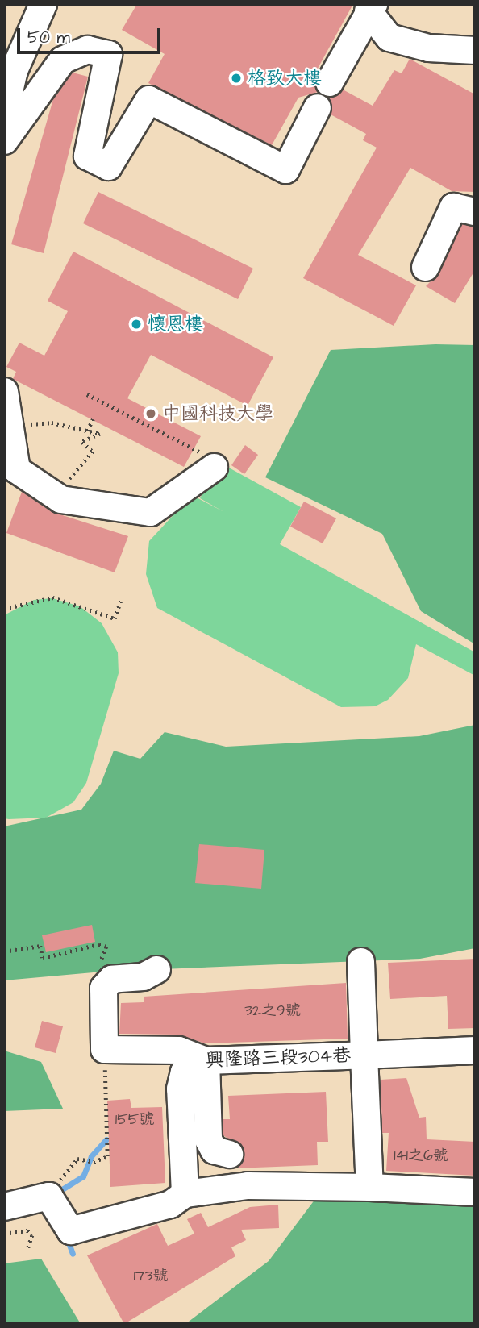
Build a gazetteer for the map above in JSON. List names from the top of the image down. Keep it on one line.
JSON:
{"streets":{"street":["興隆路三段304巷"]},"places":["格致大樓","懷恩樓","中國科技大學"],"house_numbers":["32之9號","155號","141之6號","173號"],"scale_bar":"50 m"}
